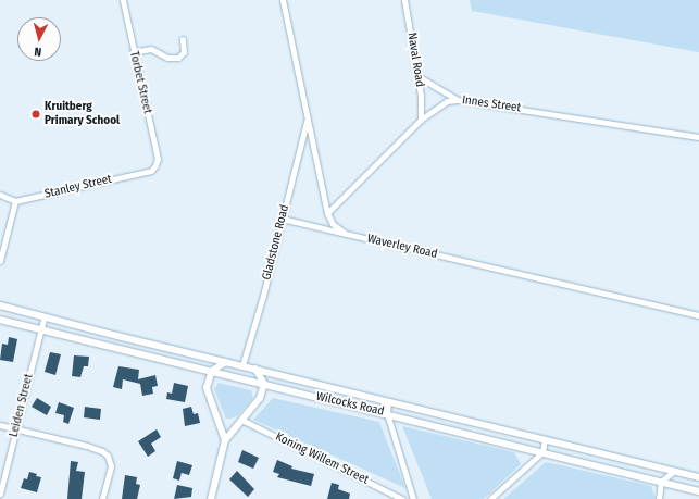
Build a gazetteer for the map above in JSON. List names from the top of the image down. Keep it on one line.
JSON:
{"streets":{"street":["Naval Road","Torbet Street","Innes Street","Stanley Street","Gladstone Road","Waverley Road","Wilcocks Road","Leiden Street","Koning Willem Street"]},"crossings":[["Naval Road","Innes Street"],["Torbet Street","Stanley Street"],["Gladstone Road","Waverley Road"],["Gladstone Road","Wilcocks Road"],["Wilcocks Road","Leiden Street"]],"places":["Kruitberg Primary School"],"north":"bottom"}
